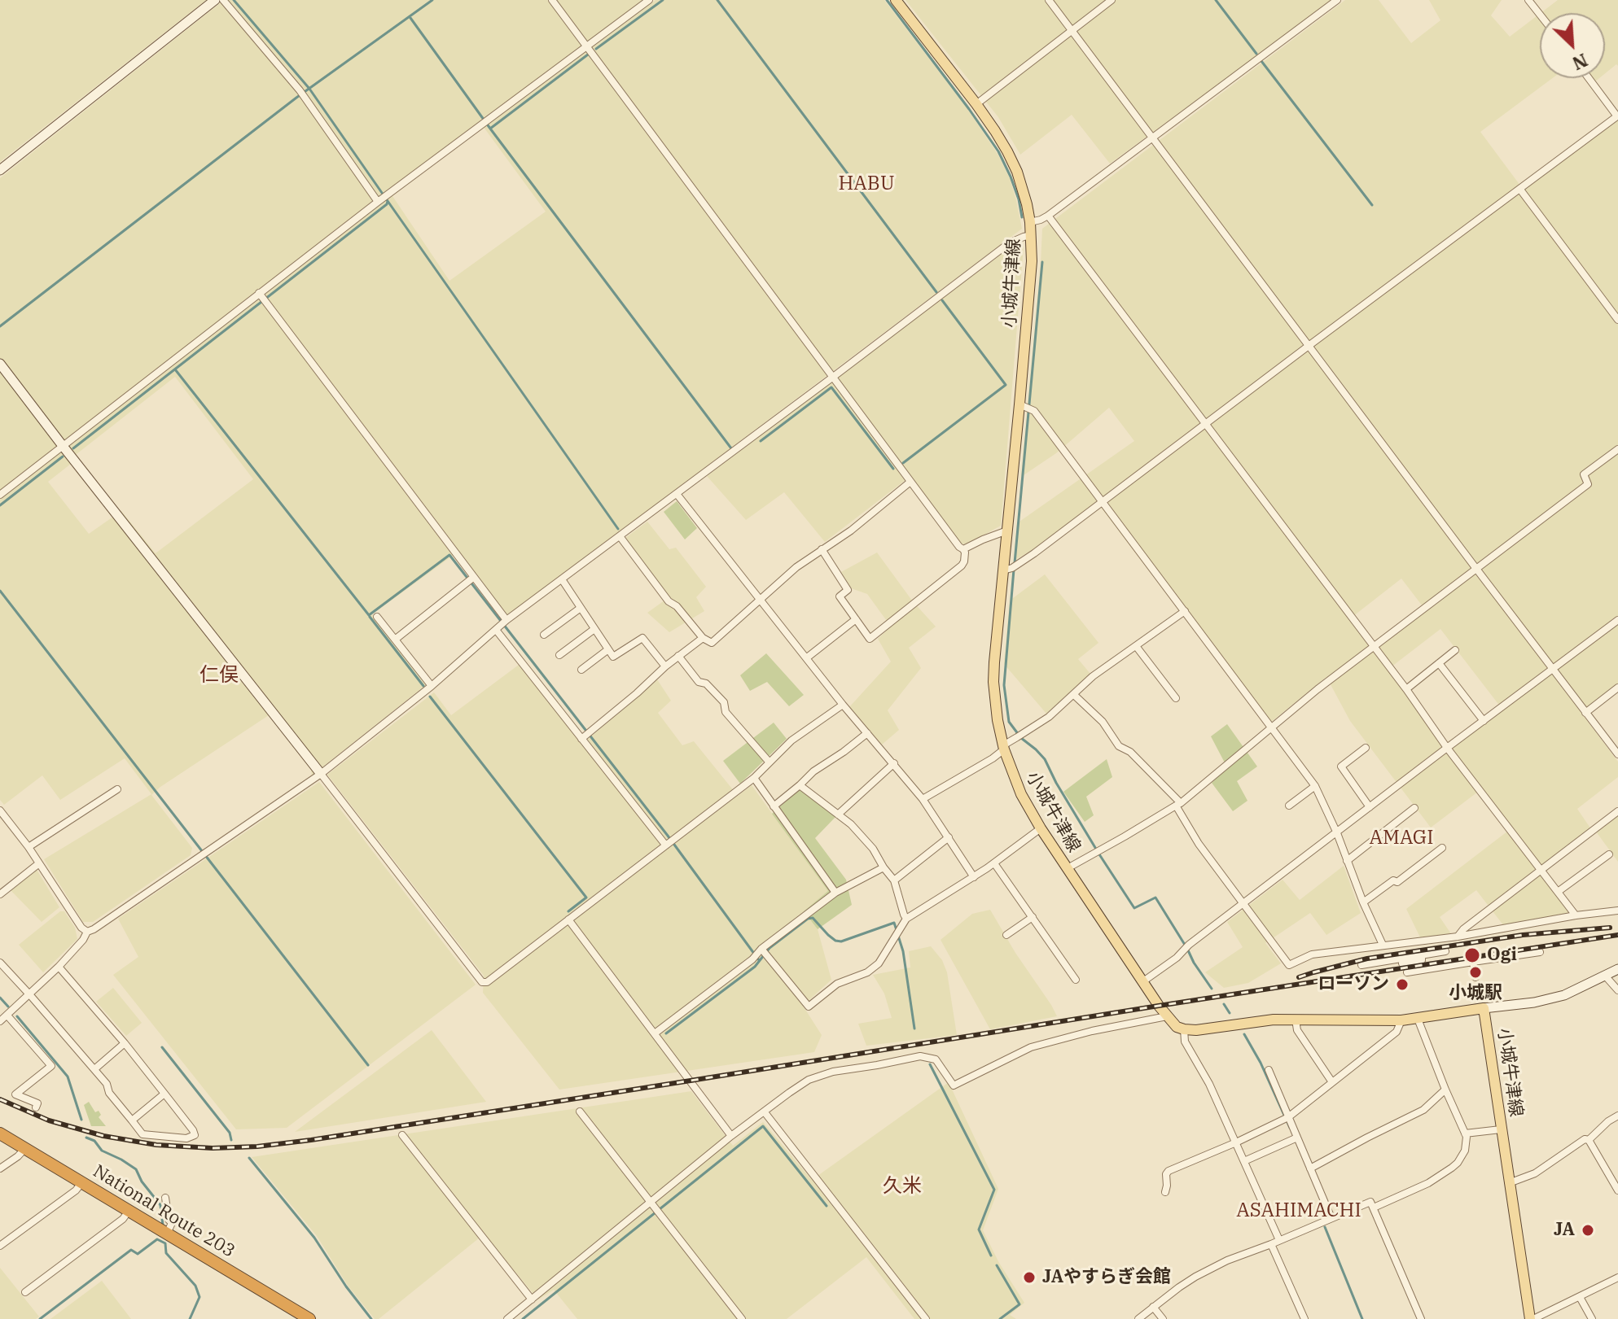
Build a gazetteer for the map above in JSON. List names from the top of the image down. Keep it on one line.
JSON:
{"streets":{"highway":["National Route 203"],"main road":["小城牛津線"]},"districts":["HABU","仁俣","AMAGI","久米","ASAHIMACHI"],"places":["Ogi","小城駅","ローソン","JA","JAやすらぎ会館"],"north":"bottom right"}
